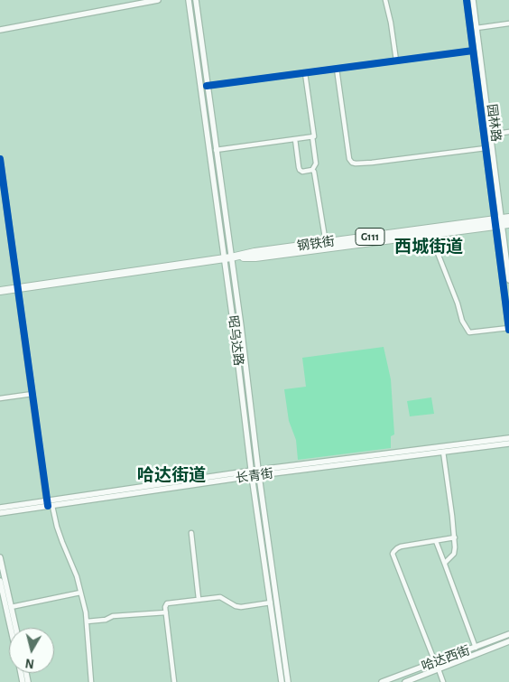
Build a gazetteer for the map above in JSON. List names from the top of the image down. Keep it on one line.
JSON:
{"streets":{"highway":["G111","钢铁街"],"main road":["园林路","昭乌达路","长青街","哈达西街"]},"crossings":[["园林路","钢铁街"],["钢铁街","昭乌达路"],["昭乌达路","长青街"]],"districts":["西城街道","哈达街道"],"north":"bottom"}
